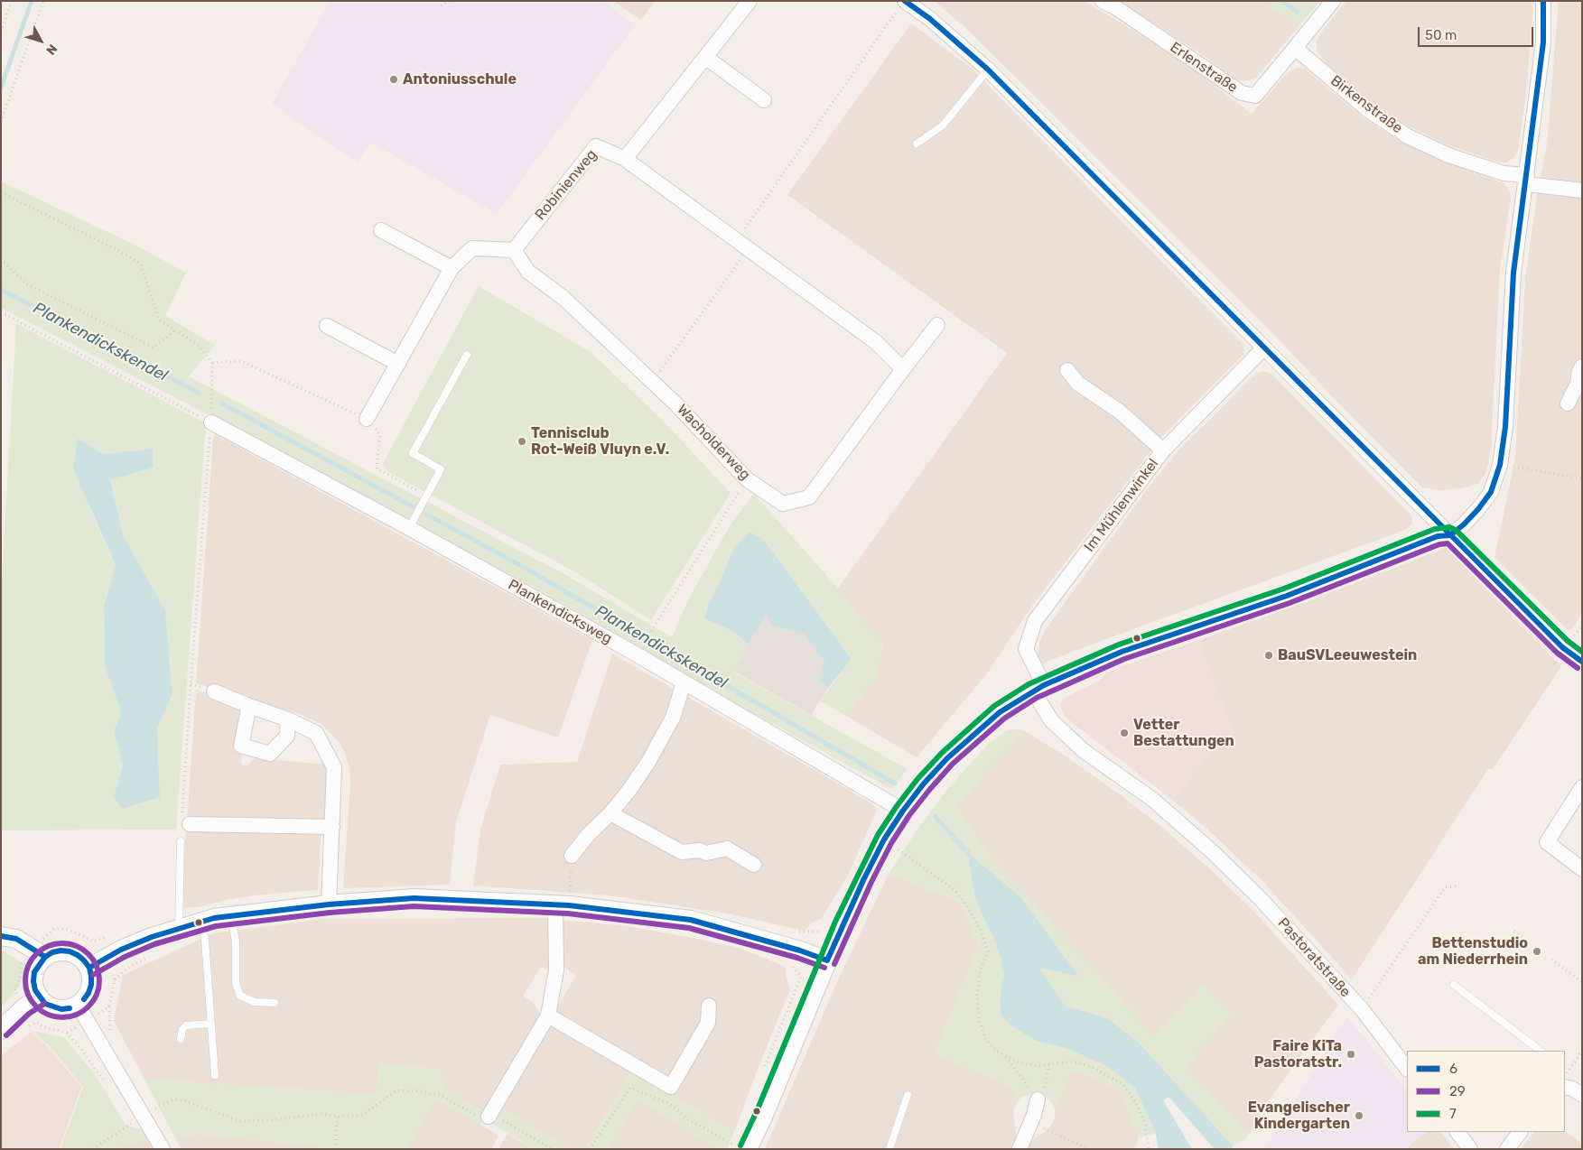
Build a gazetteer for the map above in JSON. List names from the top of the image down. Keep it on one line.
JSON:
{"streets":{"street":["Erlenstraße","Birkenstraße","Robinienweg","Wacholderweg","Im Mühlenwinkel","Plankendicksweg","Pastoratstraße"]},"crossings":[["Erlenstraße","Birkenstraße"],["Robinienweg","Wacholderweg"],["Im Mühlenwinkel","Pastoratstraße"]],"water":["Plankendickskendel"],"places":["Antoniusschule","Tennisclub Rot-Weiß Vluyn e.V.","BauSVLeeuwestein","Vetter Bestattungen","Bettenstudio am Niederrhein","Faire KiTa Pastoratstr.","Evangelischer Kindergarten"],"lines":["transit line 6","transit line 7","transit line 29"],"legend":["6","29","7"],"scale_bar":"50 m","north":"bottom right"}
